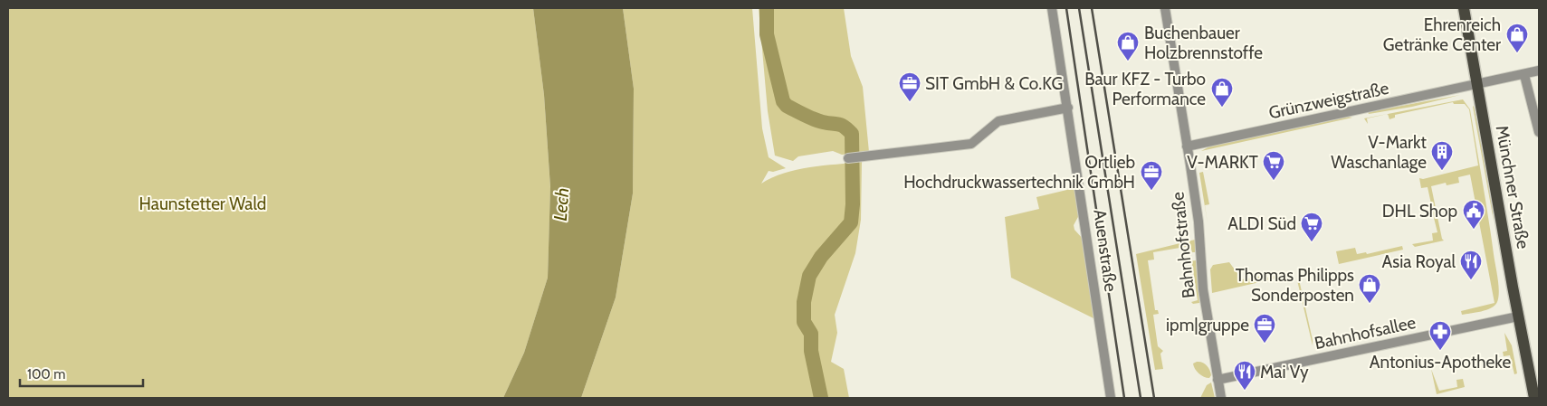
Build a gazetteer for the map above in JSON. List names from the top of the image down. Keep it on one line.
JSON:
{"streets":{"main road":["Münchner Straße"],"street":["Grünzweigstraße","Bahnhofstraße","Auenstraße","Bahnhofsallee"]},"crossings":[["Grünzweigstraße","Münchner Straße"],["Grünzweigstraße","Bahnhofstraße"],["Münchner Straße","Bahnhofsallee"],["Bahnhofstraße","Bahnhofsallee"]],"water":["Lech"],"parks":["Haunstetter Wald"],"places":{"shop":["Ehrenreich Getränke Center","Buchenbauer Holzbrennstoffe","Baur KFZ - Turbo Performance","Thomas Philipps Sonderposten"],"office":["SIT GmbH & Co.KG","Ortlieb Hochdruckwassertechnik GmbH","ipm|gruppe"],"building":["V-Markt Waschanlage"],"supermarket":["V-MARKT","ALDI Süd"],"public building":["DHL Shop"],"restaurant":["Asia Royal","Mai Vy"],"pharmacy":["Antonius-Apotheke"]},"scale_bar":"100 m"}
